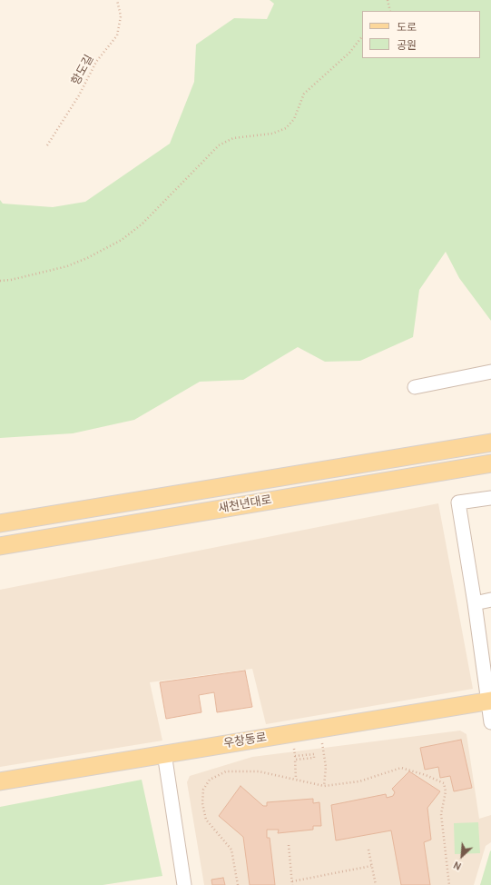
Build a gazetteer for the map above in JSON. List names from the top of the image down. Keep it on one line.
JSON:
{"streets":{"main road":["새천년대로","우창동로"],"path":["항도길"]},"legend":["도로","공원"],"north":"bottom left"}
